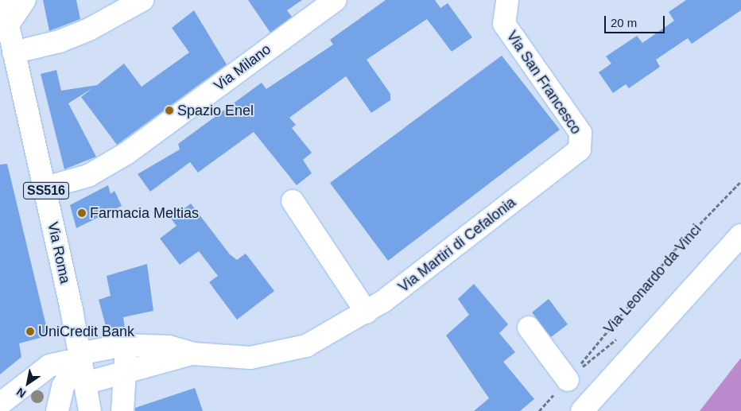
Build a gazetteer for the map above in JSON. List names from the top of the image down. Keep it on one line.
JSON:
{"streets":{"street":["Via Milano","Via San Francesco","SS516","Via Martiri di Cefalonia","Via Roma"],"path":["Via Leonardo da Vinci"]},"crossings":[["Via Milano","Via Roma"],["Via San Francesco","Via Martiri di Cefalonia"]],"places":["Spazio Enel","Farmacia Meltias","UniCredit Bank"],"scale_bar":"20 m","north":"bottom left"}
